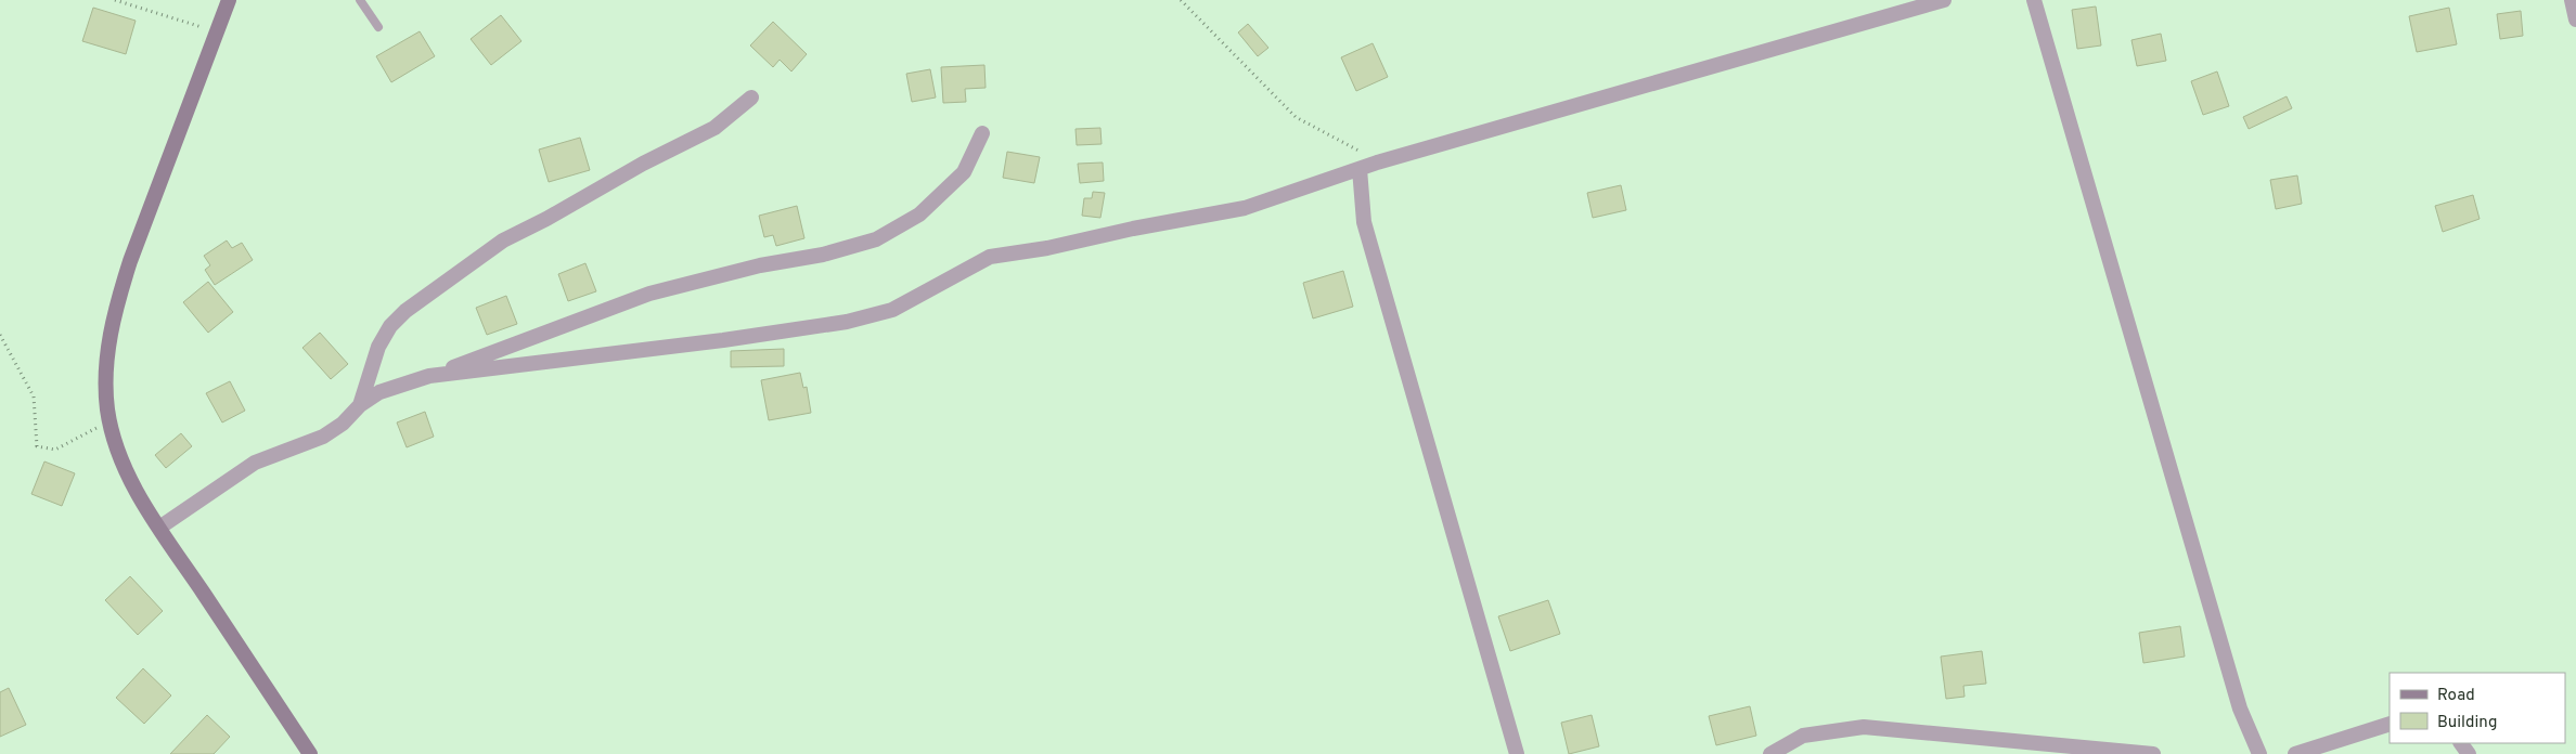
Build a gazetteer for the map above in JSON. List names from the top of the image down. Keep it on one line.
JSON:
{"legend":["Road","Building"]}
